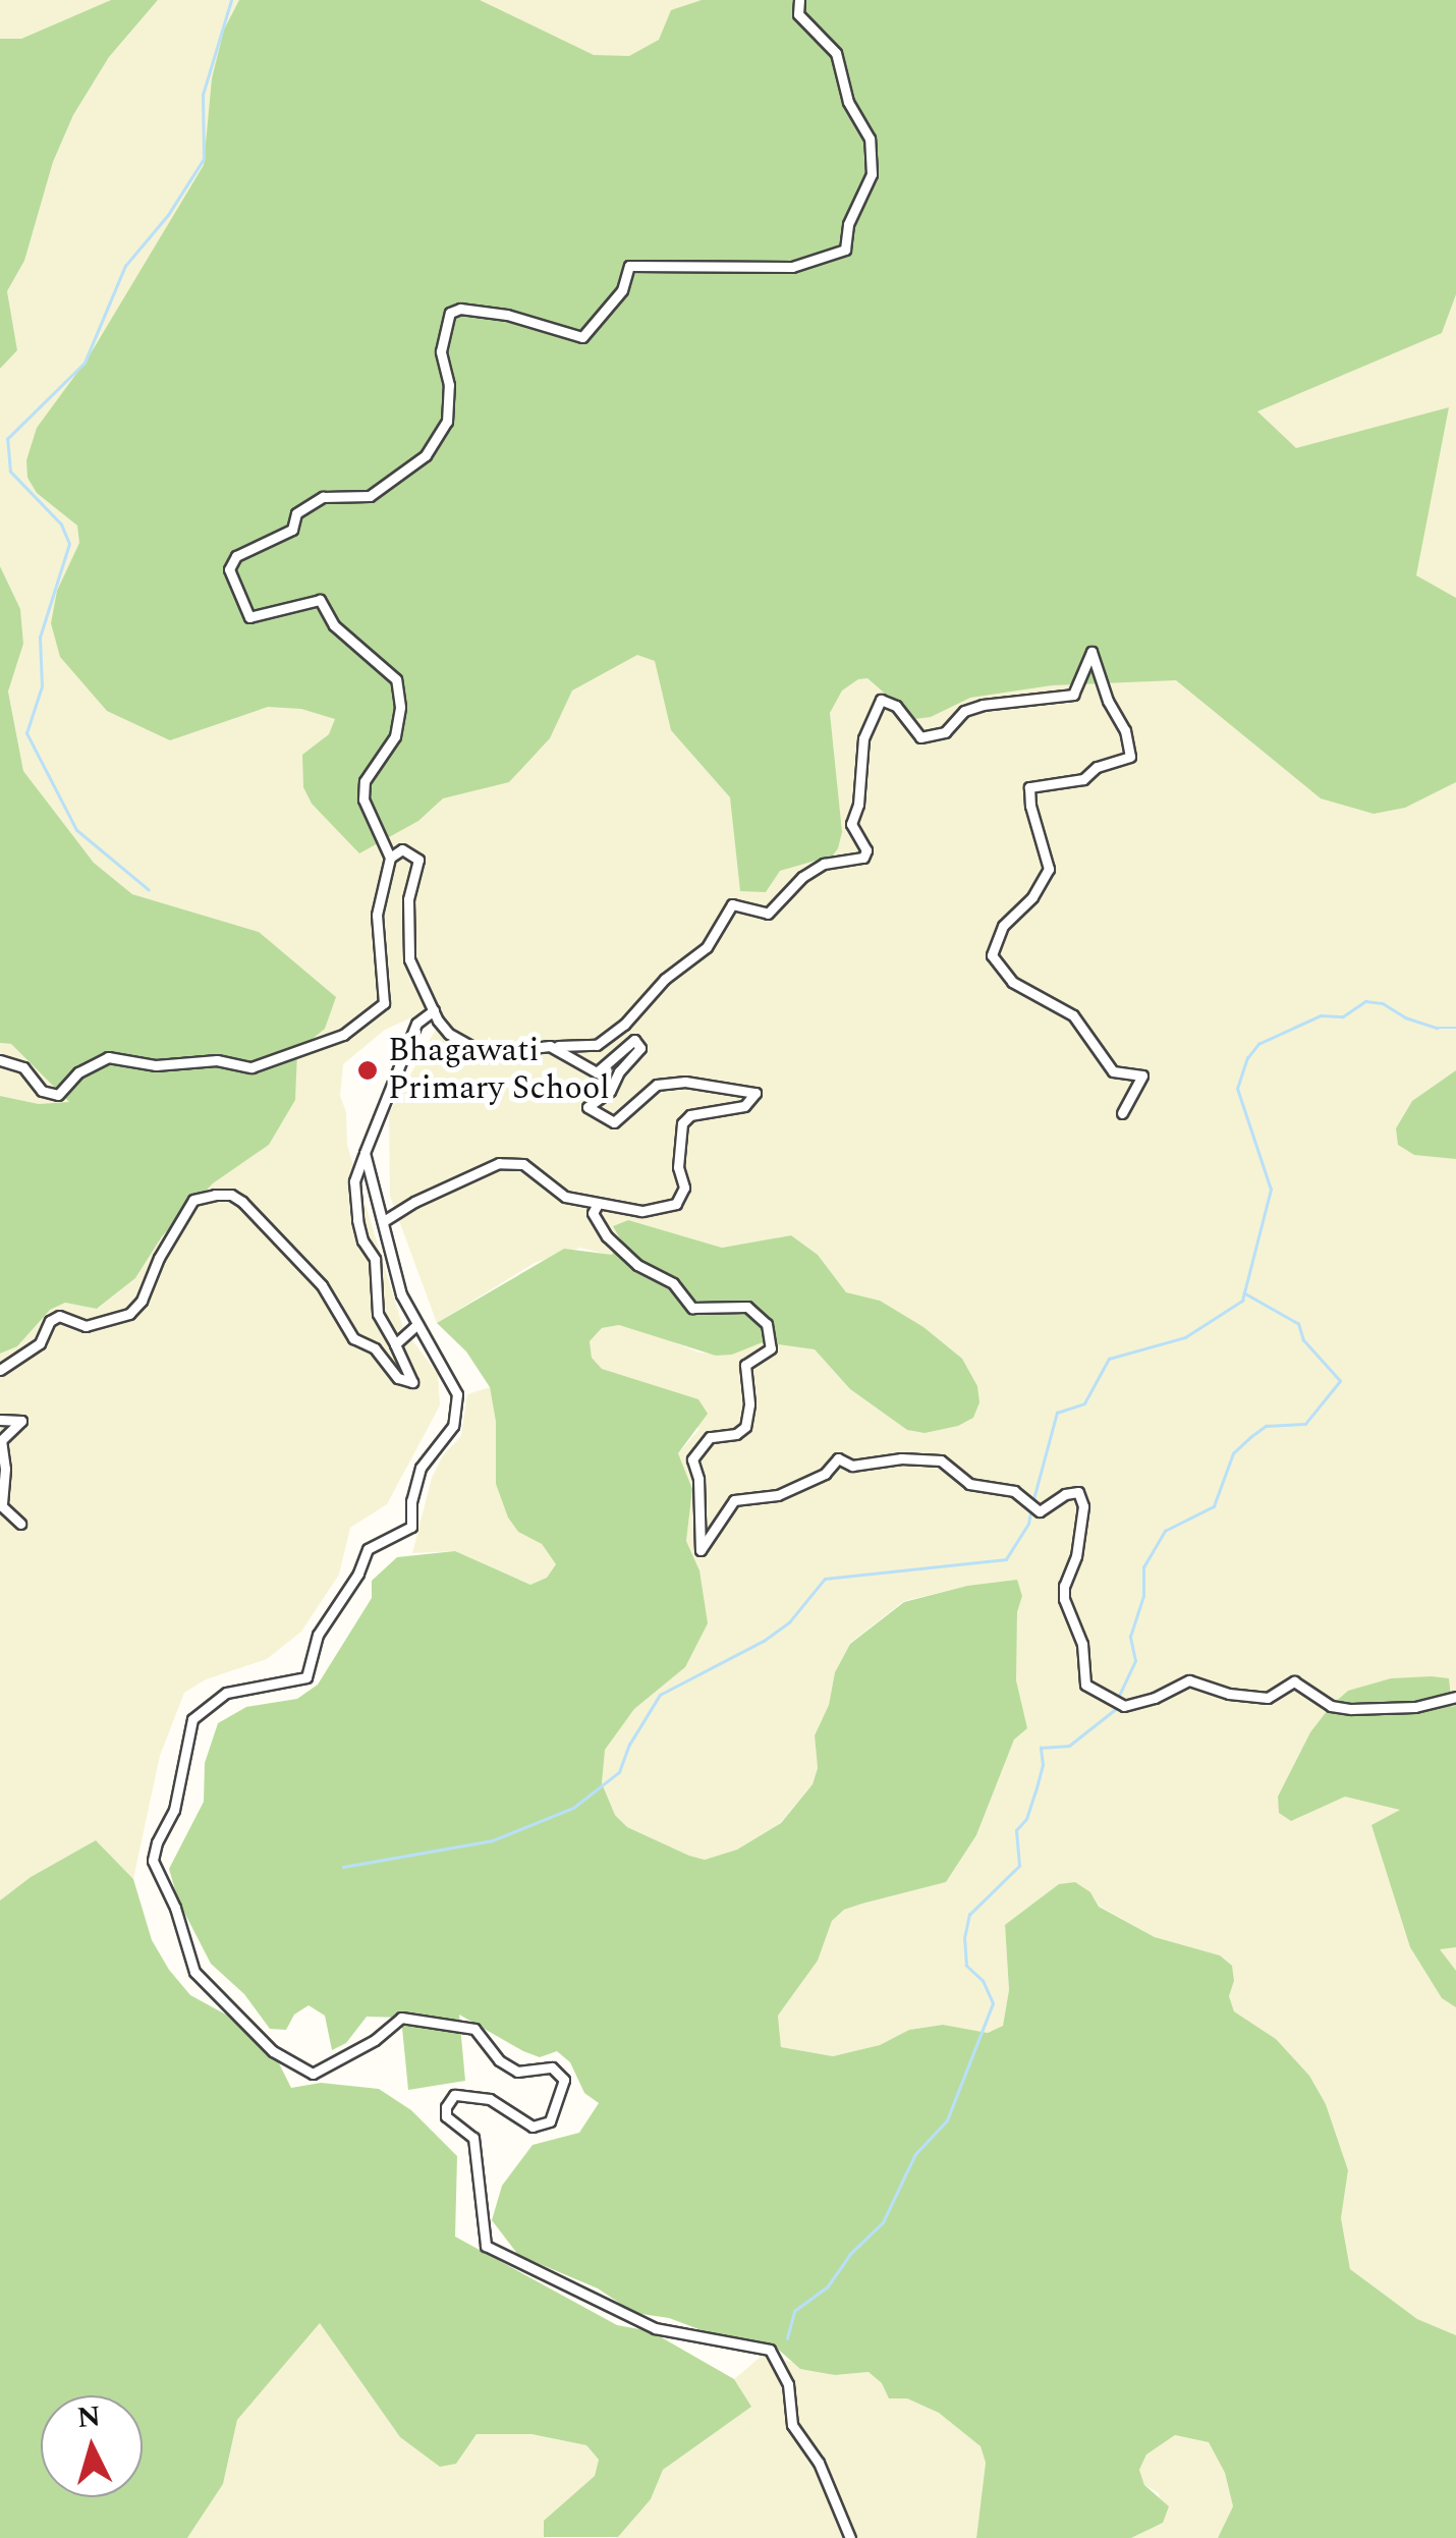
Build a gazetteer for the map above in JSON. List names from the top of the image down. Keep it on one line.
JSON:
{"places":["Bhagawati Primary School"],"north":"top"}
